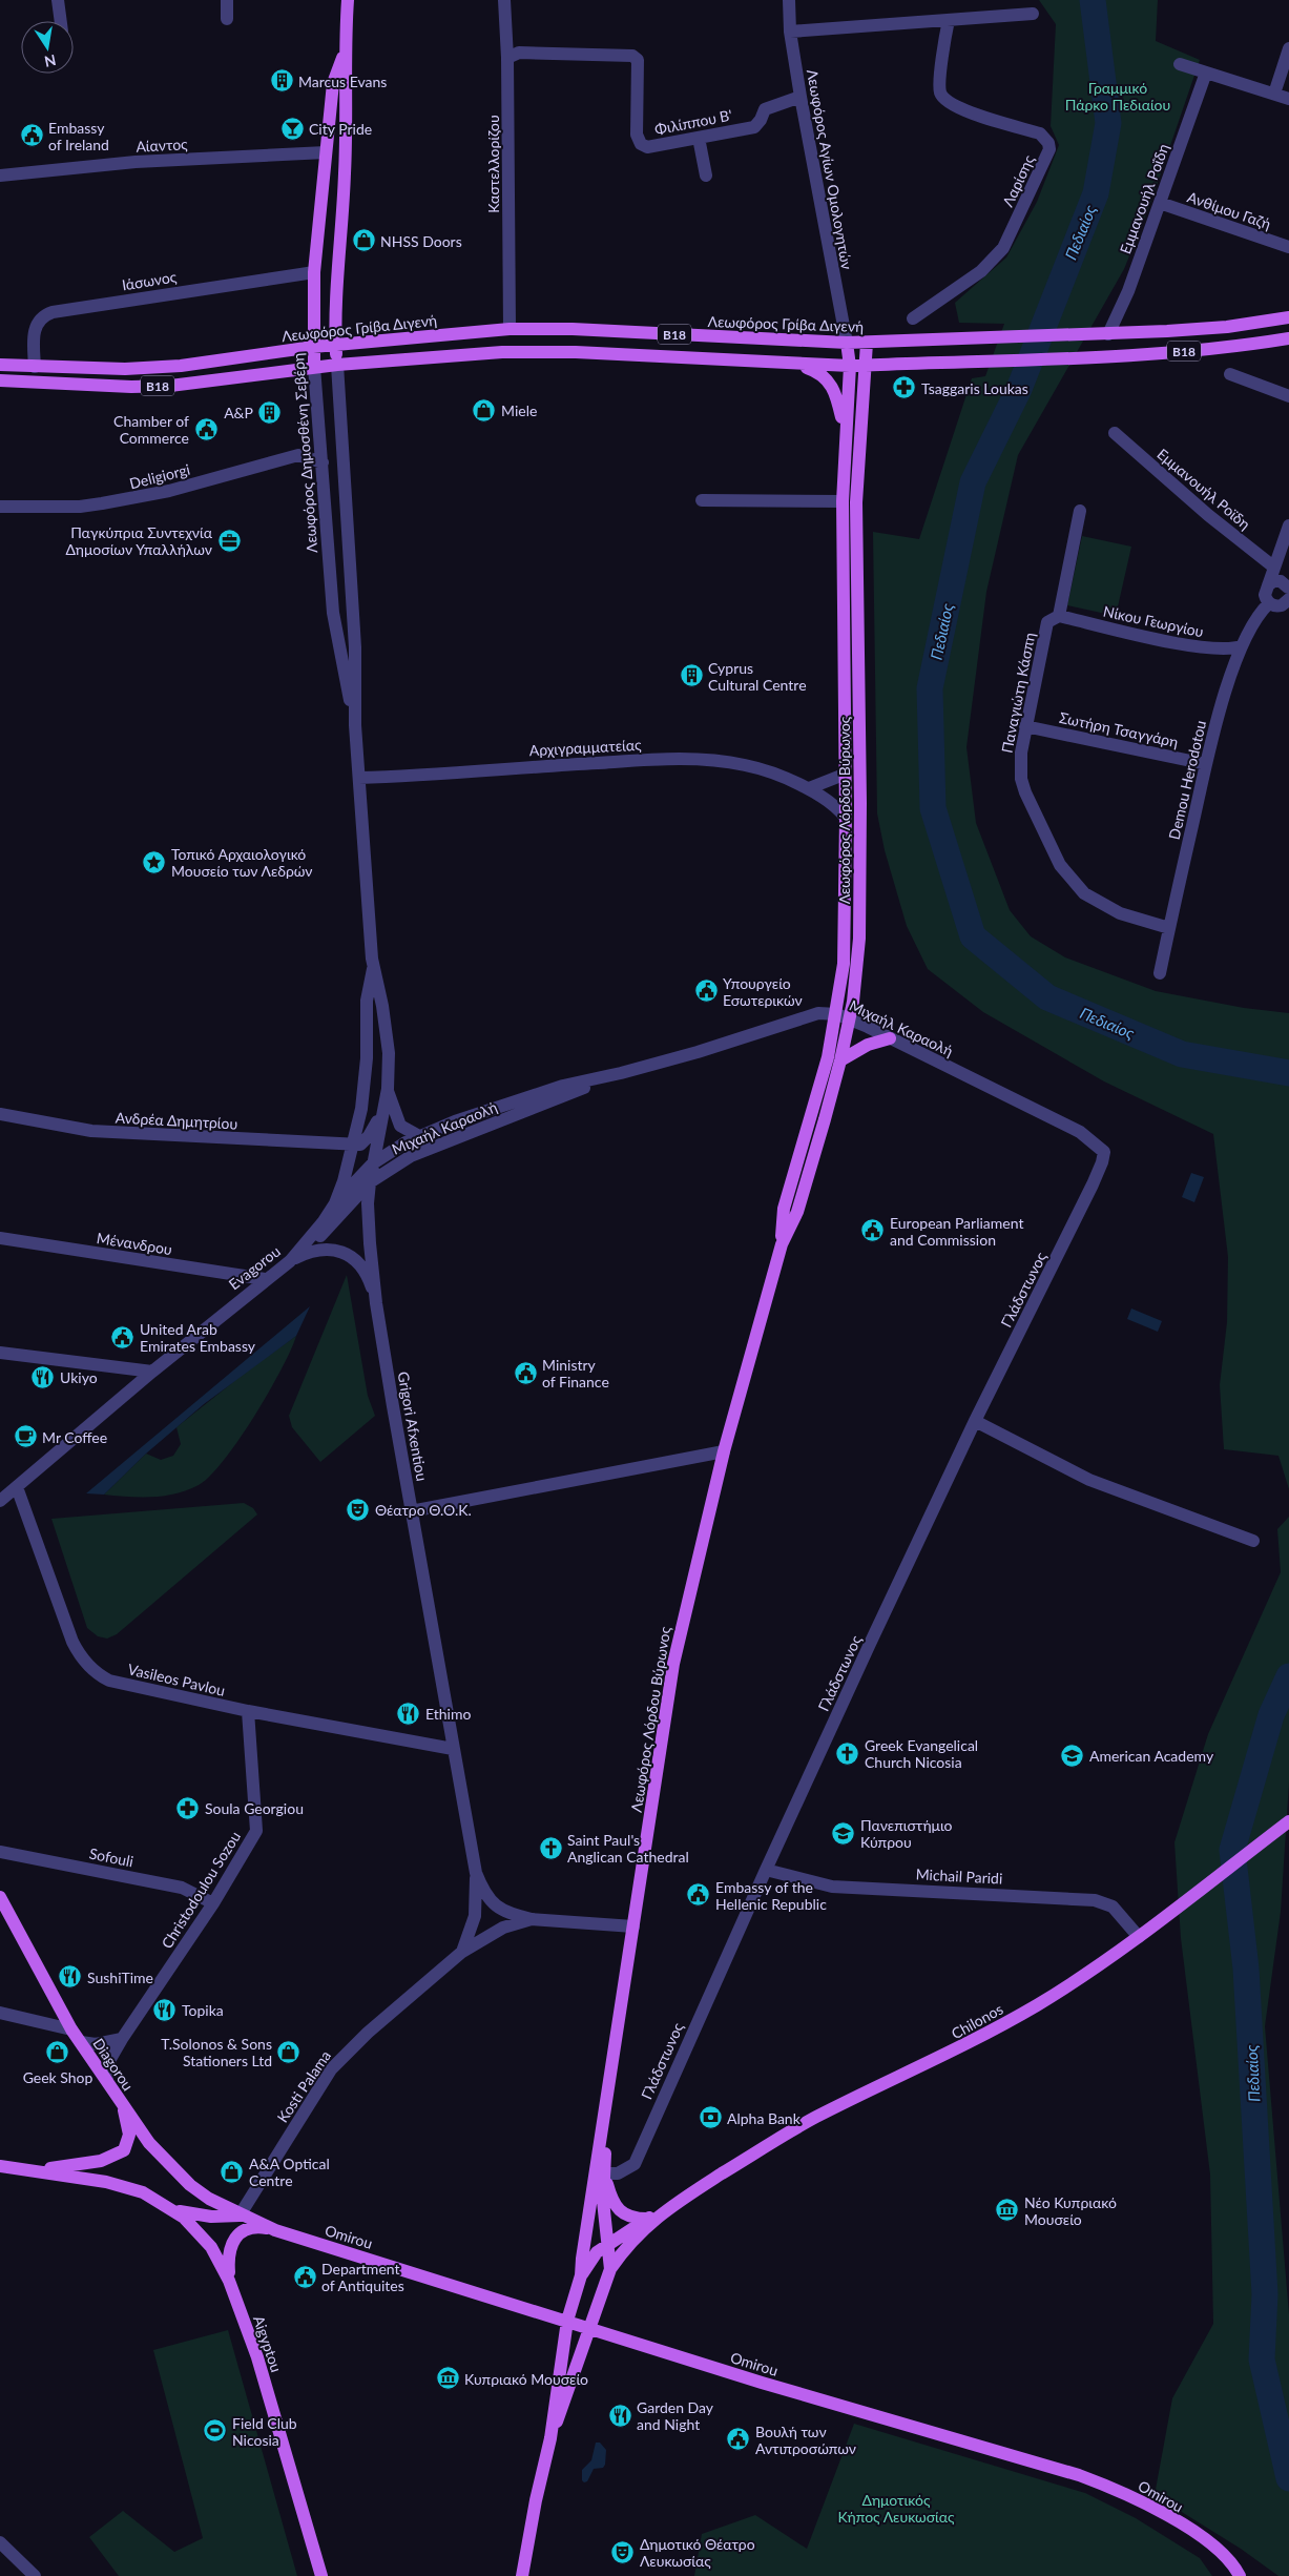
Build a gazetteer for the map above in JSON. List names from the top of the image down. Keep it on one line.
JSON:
{"streets":{"main road":["Λεωφόρος Γρίβα Διγενή","B18","Λεωφόρος Δημοσθένη Σεβέρη","Λεωφόρος Λόρδου Βύρωνος","Chilonos","Diagorou","Omirou","Aigyptou"],"street":["Φιλίππου Β'","Αίαντος","Καστελλορίζου","Λεωφόρος Αγίων Ομολογητών","Λαρίσης","Εμμανουήλ Ροΐδη","Ανθίμου Γαζή","Ιάσωνος","Deligiorgi","Εμμανουήλ Ροϊδη","Νίκου Γεωργίου","Παναγιώτη Κάσπη","Σωτήρη Τσαγγάρη","Αρχιγραμματείας","Demou Herodotou","Μιχαήλ Καραολή","Ανδρέα Δημητρίου","Μένανδρου","Evagorou","Γλάδστωνος","Grigori Afxentiou","Vasileos Pavlou","Sofouli","Michail Paridi","Christodoulou Sozou","Kosti Palama"]},"crossings":[["Φιλίππου Β'","Καστελλορίζου"],["Φιλίππου Β'","Λεωφόρος Αγίων Ομολογητών"],["Αίαντος","Λεωφόρος Δημοσθένη Σεβέρη"],["Καστελλορίζου","Λεωφόρος Γρίβα Διγενή"],["Λεωφόρος Αγίων Ομολογητών","Λεωφόρος Γρίβα Διγενή"],["Λεωφόρος Αγίων Ομολογητών","Λεωφόρος Λόρδου Βύρωνος"],["Εμμανουήλ Ροΐδη","Ανθίμου Γαζή"],["Εμμανουήλ Ροΐδη","Λεωφόρος Γρίβα Διγενή"],["Ιάσωνος","Λεωφόρος Γρίβα Διγενή"],["Ιάσωνος","Λεωφόρος Δημοσθένη Σεβέρη"],["Λεωφόρος Γρίβα Διγενή","Λεωφόρος Δημοσθένη Σεβέρη"],["Λεωφόρος Γρίβα Διγενή","Λεωφόρος Λόρδου Βύρωνος"],["B18","Λεωφόρος Δημοσθένη Σεβέρη"],["B18","Λεωφόρος Λόρδου Βύρωνος"],["Λεωφόρος Δημοσθένη Σεβέρη","Deligiorgi"],["Λεωφόρος Δημοσθένη Σεβέρη","Αρχιγραμματείας"],["Λεωφόρος Δημοσθένη Σεβέρη","Evagorou"],["Λεωφόρος Δημοσθένη Σεβέρη","Grigori Afxentiou"],["Νίκου Γεωργίου","Παναγιώτη Κάσπη"],["Νίκου Γεωργίου","Demou Herodotou"],["Παναγιώτη Κάσπη","Σωτήρη Τσαγγάρη"],["Παναγιώτη Κάσπη","Demou Herodotou"],["Σωτήρη Τσαγγάρη","Demou Herodotou"],["Αρχιγραμματείας","Λεωφόρος Λόρδου Βύρωνος"],["Λεωφόρος Λόρδου Βύρωνος","Μιχαήλ Καραολή"],["Λεωφόρος Λόρδου Βύρωνος","Γλάδστωνος"],["Λεωφόρος Λόρδου Βύρωνος","Kosti Palama"],["Λεωφόρος Λόρδου Βύρωνος","Omirou"],["Μιχαήλ Καραολή","Evagorou"],["Μιχαήλ Καραολή","Γλάδστωνος"],["Μιχαήλ Καραολή","Grigori Afxentiou"],["Ανδρέα Δημητρίου","Evagorou"],["Μένανδρου","Evagorou"],["Evagorou","Grigori Afxentiou"],["Evagorou","Vasileos Pavlou"],["Γλάδστωνος","Michail Paridi"],["Grigori Afxentiou","Vasileos Pavlou"],["Grigori Afxentiou","Kosti Palama"],["Vasileos Pavlou","Christodoulou Sozou"],["Sofouli","Christodoulou Sozou"],["Michail Paridi","Chilonos"],["Christodoulou Sozou","Diagorou"],["Diagorou","Kosti Palama"],["Diagorou","Omirou"],["Kosti Palama","Omirou"]],"water":["Πεδιαίος"],"parks":["Γραμμικό Πάρκο Πεδιαίου","Δημοτικός Κήπος Λευκωσίας"],"places":{"building":["Marcus Evans","A&P","Cyprus Cultural Centre"],"bar":["City Pride"],"public building":["Embassy of Ireland","Chamber of Commerce","Υπουργείο Εσωτερικών","European Parliament and Commission","United Arab Emirates Embassy","Ministry of Finance","Embassy of the Hellenic Republic","Department of Antiquites","Βουλή των Αντιπροσώπων"],"shop":["NHSS Doors","Miele","T.Solonos & Sons Stationers Ltd","Geek Shop","A&A Optical Centre"],"pharmacy":["Tsaggaris Loukas","Soula Georgiou"],"office":["Παγκύπρια Συντεχνία Δημοσίων Υπαλλήλων"],"place":["Τοπικό Αρχαιολογικό Μουσείο των Λεδρών"],"restaurant":["Ukiyo","Ethimo","SushiTime","Topika","Garden Day and Night"],"cafe":["Mr Coffee"],"theatre":["Θέατρο Θ.Ο.Κ.","Δημοτικό Θέατρο Λευκωσίας"],"church":["Greek Evangelical Church Nicosia","Saint Paul's Anglican Cathedral"],"school or university":["American Academy","Πανεπιστήμιο Κύπρου"],"bank":["Alpha Bank"],"museum":["Νέο Κυπριακό Μουσείο","Κυπριακό Μουσείο"],"sports":["Field Club Nicosia"]},"north":"bottom"}
